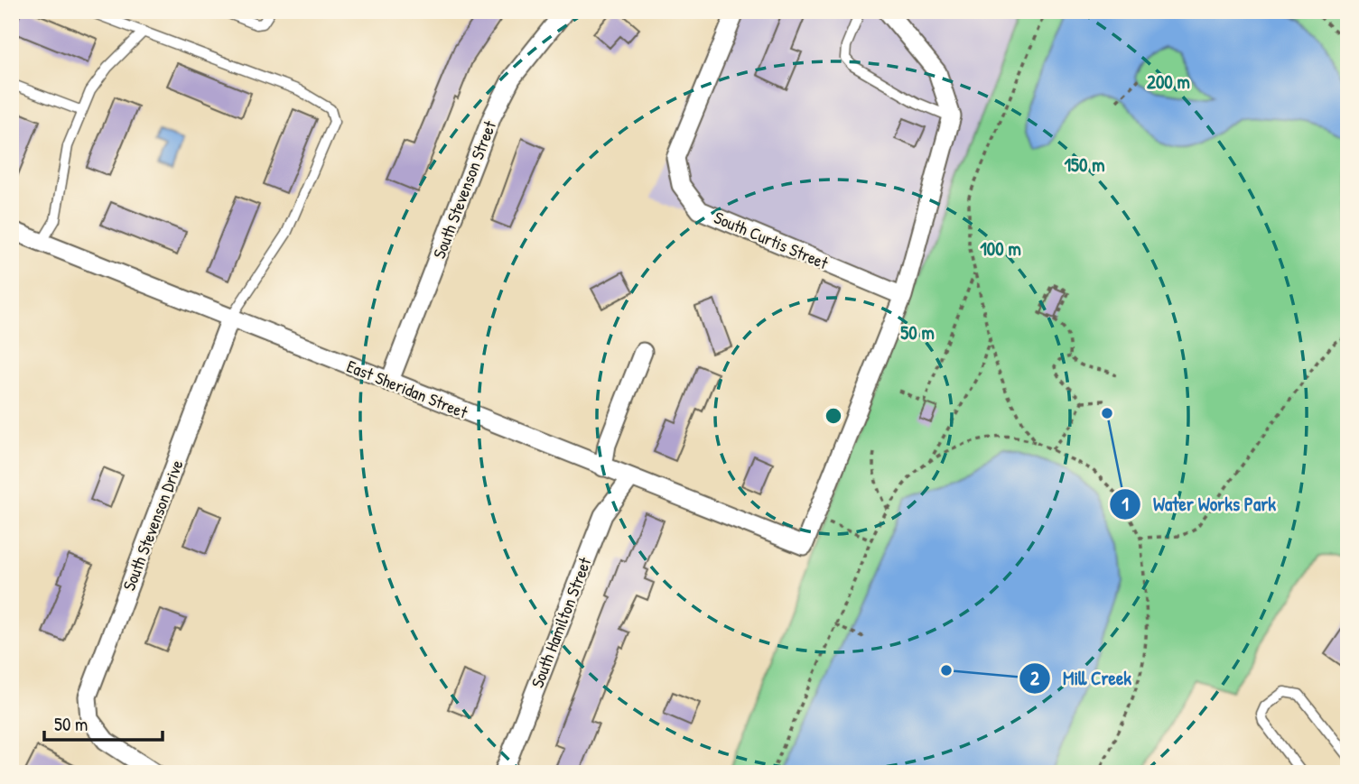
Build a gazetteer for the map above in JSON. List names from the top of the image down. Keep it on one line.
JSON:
{"streets":{"street":["South Stevenson Street","South Curtis Street","East Sheridan Street","South Stevenson Drive","South Hamilton Street"]},"crossings":[["South Stevenson Street","East Sheridan Street"],["East Sheridan Street","South Stevenson Drive"],["East Sheridan Street","South Hamilton Street"]],"places":["Water Works Park","Mill Creek"],"scale_bar":"50 m","rings":["200 m","150 m","100 m","50 m"]}
